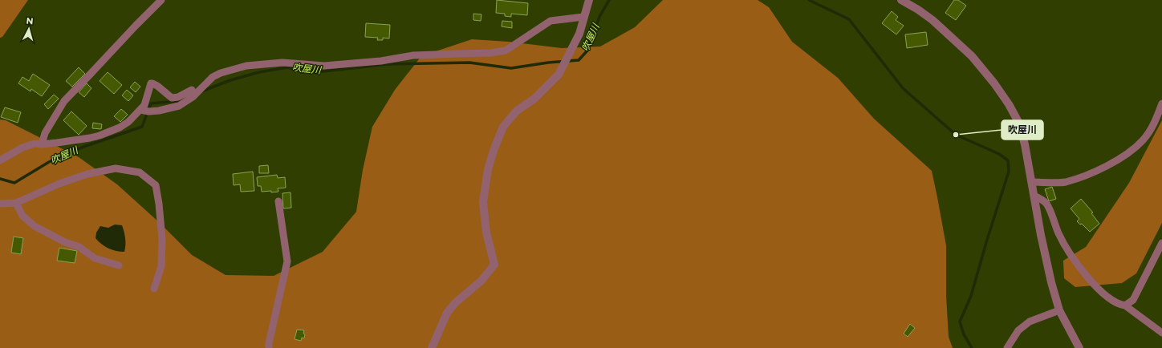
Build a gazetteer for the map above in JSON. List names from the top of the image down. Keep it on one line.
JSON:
{"water":["吹屋川"],"places":["吹屋川"],"north":"top"}
